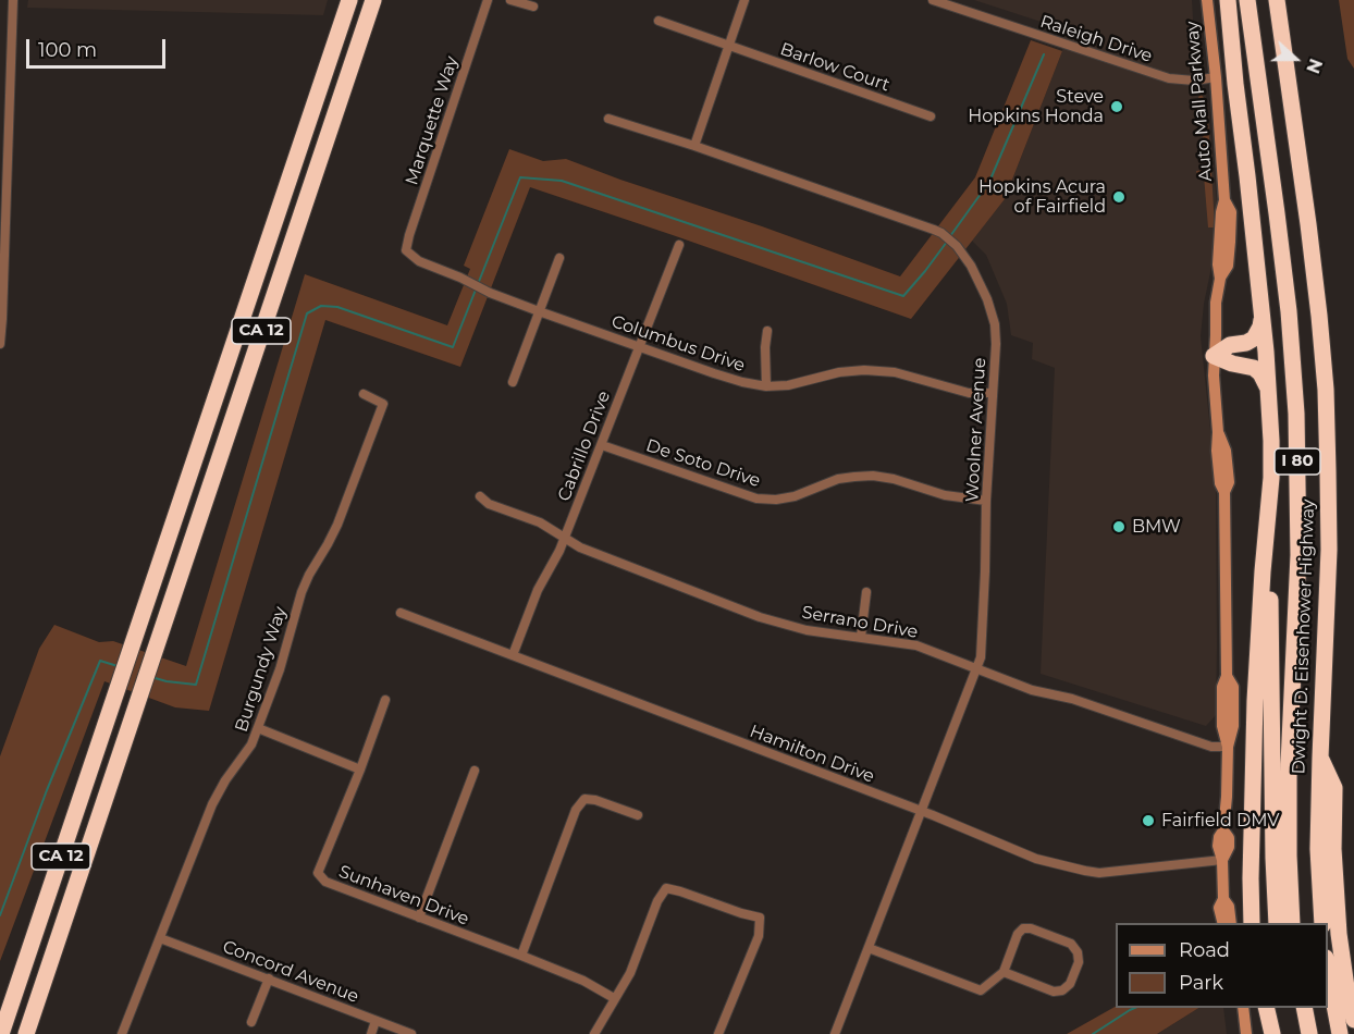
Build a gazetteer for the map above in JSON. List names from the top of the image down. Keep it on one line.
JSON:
{"streets":{"highway":["CA 12","I 80","Dwight D. Eisenhower Highway"],"street":["Raleigh Drive","Barlow Court","Auto Mall Parkway","Marquette Way","Columbus Drive","Woolner Avenue","Cabrillo Drive","De Soto Drive","Serrano Drive","Burgundy Way","Hamilton Drive","Sunhaven Drive","Concord Avenue"]},"crossings":[["Raleigh Drive","Auto Mall Parkway"],["Auto Mall Parkway","Serrano Drive"],["Auto Mall Parkway","Hamilton Drive"],["Marquette Way","Columbus Drive"],["Columbus Drive","Woolner Avenue"],["Columbus Drive","Cabrillo Drive"],["Woolner Avenue","De Soto Drive"],["Woolner Avenue","Serrano Drive"],["Woolner Avenue","Hamilton Drive"],["Cabrillo Drive","De Soto Drive"],["Cabrillo Drive","Serrano Drive"],["Cabrillo Drive","Hamilton Drive"],["Burgundy Way","Concord Avenue"]],"places":["Steve Hopkins Honda","Hopkins Acura of Fairfield","BMW","Fairfield DMV"],"legend":["Road","Park"],"scale_bar":"100 m","north":"right"}
